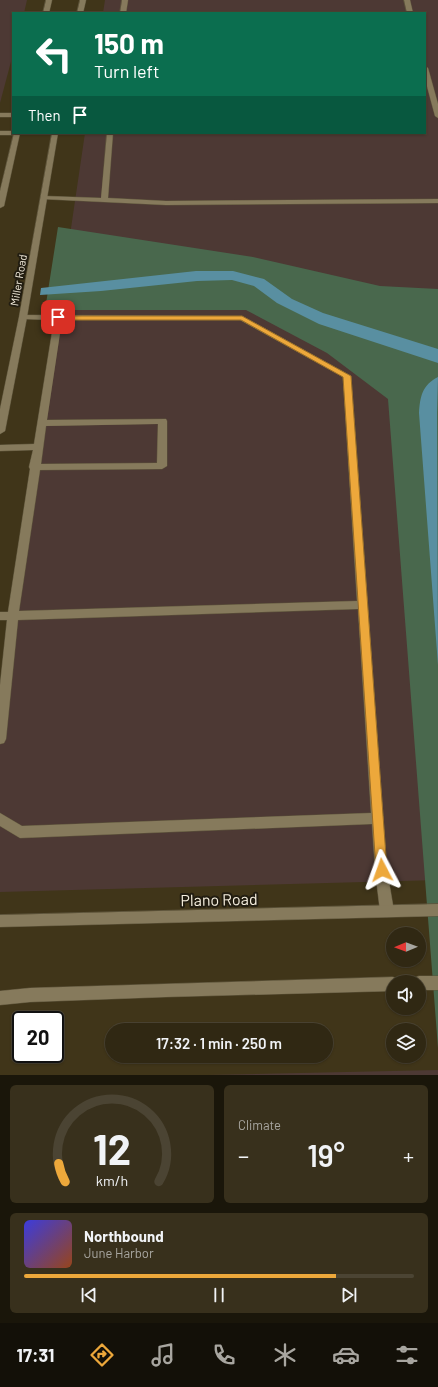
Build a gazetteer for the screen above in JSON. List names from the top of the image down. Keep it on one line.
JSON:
{"streets":{"main road":["Miller Road","Plano Road"]},"north":"left","page":{"turn":["150 m","Turn left"],"then":"Then","limit":"20","trip":"17:32 · 1 min · 250 m","tile":"Climate","heat":["−","19°","+"],"song":["Northbound","June Harbor"],"tabs":"17:31","gauge":["12","km/h"]}}
